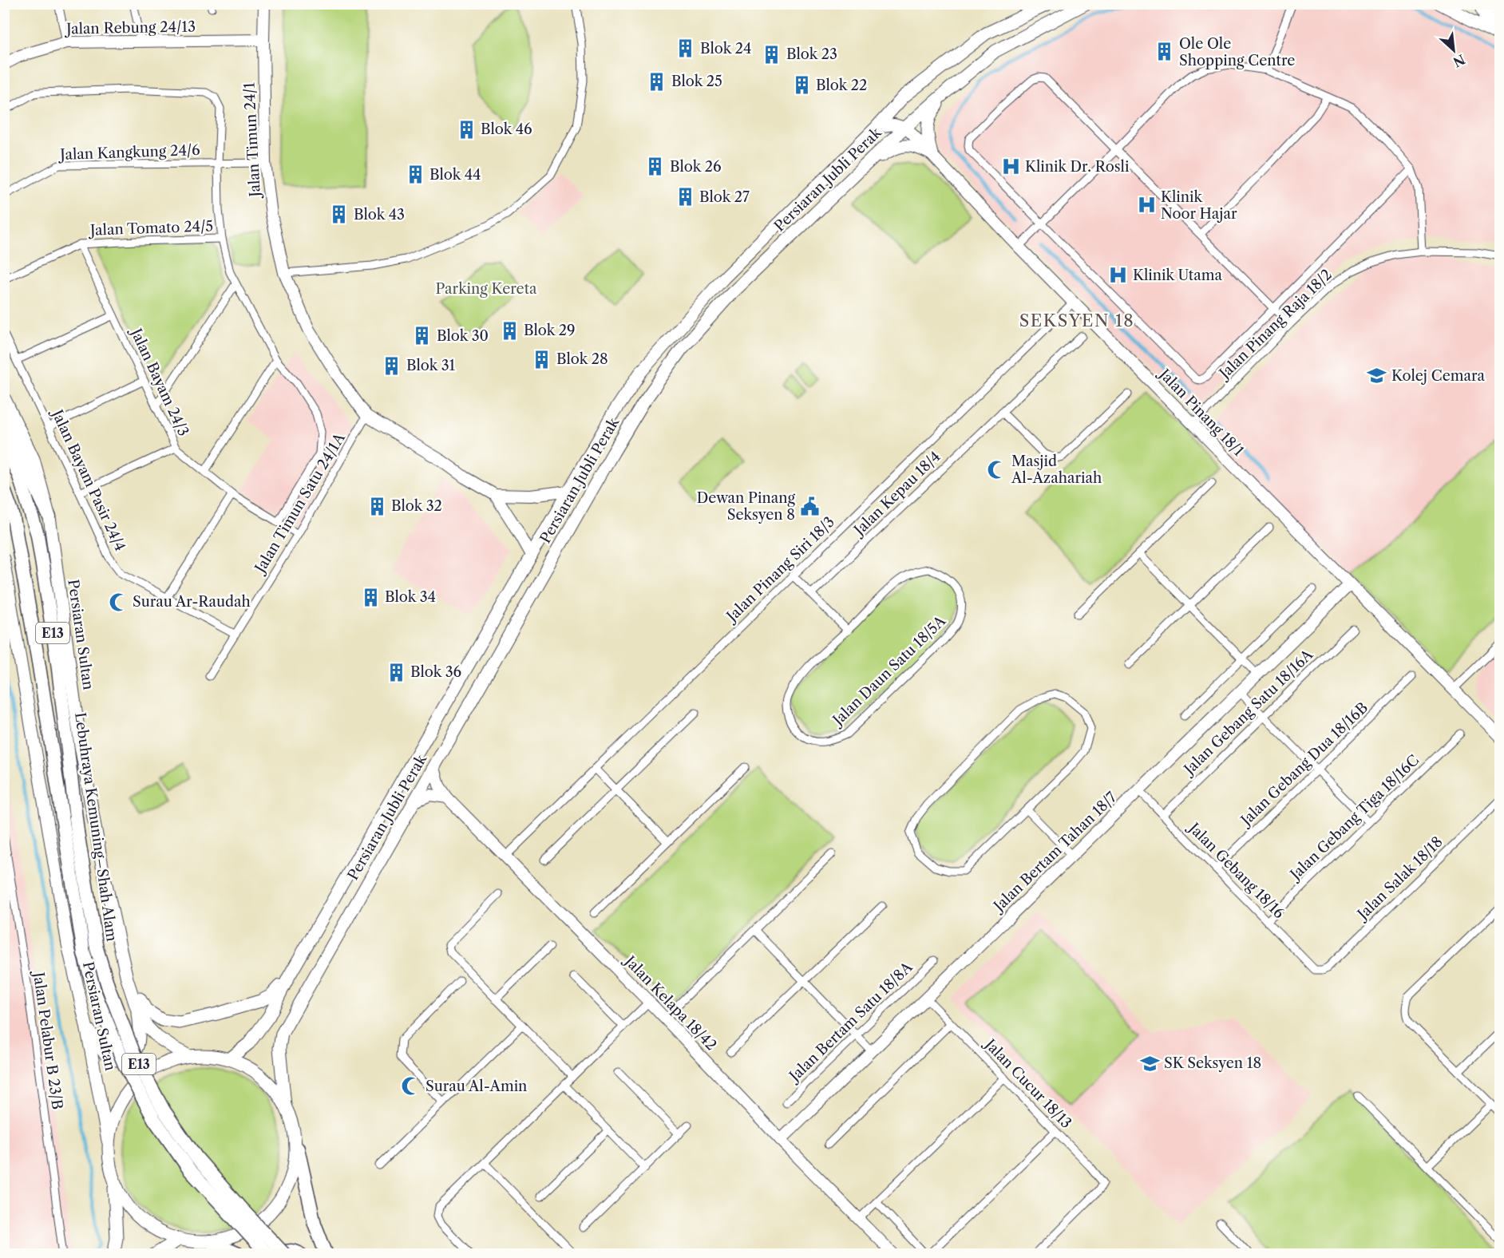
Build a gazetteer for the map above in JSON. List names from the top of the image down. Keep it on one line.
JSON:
{"streets":{"highway":["E13","Lebuhraya Kemuning–Shah Alam"],"main road":["Persiaran Jubli Perak","Persiaran Sultan"],"street":["Jalan Rebung 24/13","Jalan Timun 24/1","Jalan Kangkung 24/6","Jalan Tomato 24/5","Jalan Pinang Raja 18/2","Jalan Bayam 24/3","Jalan Pinang 18/1","Jalan Bayam Pasir 24/4","Jalan Kepau 18/4","Jalan Timun Satu 24/1A","Jalan Pinang Siri 18/3","Jalan Daun Satu 18/5A","Jalan Gebang Satu 18/16A","Jalan Gebang Dua 18/16B","Jalan Gebang Tiga 18/16C","Jalan Bertam Tahan 18/7","Jalan Gebang 18/16","Jalan Salak 18/18","Jalan Kelapa 18/42","Jalan Bertam Satu 18/8A","Jalan Pelabur B 23/B","Jalan Cucur 18/13"]},"crossings":[["Jalan Rebung 24/13","Jalan Timun 24/1"],["Jalan Timun 24/1","Jalan Kangkung 24/6"],["Jalan Timun 24/1","Jalan Timun Satu 24/1A"],["Persiaran Jubli Perak","Jalan Pinang 18/1"],["Persiaran Jubli Perak","Jalan Kelapa 18/42"],["Jalan Tomato 24/5","Jalan Bayam 24/3"],["Jalan Pinang Raja 18/2","Jalan Pinang 18/1"],["Jalan Bayam 24/3","Jalan Timun Satu 24/1A"],["Jalan Pinang 18/1","Jalan Pinang Siri 18/3"],["Jalan Pinang 18/1","Jalan Bertam Tahan 18/7"],["Jalan Bayam Pasir 24/4","Jalan Timun Satu 24/1A"],["Jalan Pinang Siri 18/3","Jalan Kelapa 18/42"],["Jalan Gebang Satu 18/16A","Jalan Gebang 18/16"],["Jalan Gebang Dua 18/16B","Jalan Gebang 18/16"],["Jalan Gebang Tiga 18/16C","Jalan Gebang 18/16"],["Jalan Bertam Tahan 18/7","Jalan Gebang 18/16"],["Jalan Bertam Tahan 18/7","Jalan Kelapa 18/42"],["Jalan Bertam Tahan 18/7","Jalan Cucur 18/13"],["Jalan Gebang 18/16","Jalan Salak 18/18"]],"districts":["SEKSYEN 18"],"parks":["Parking Kereta"],"places":{"building":["Blok 24","Ole Ole Shopping Centre","Blok 23","Blok 25","Blok 22","Blok 46","Blok 26","Blok 44","Blok 27","Blok 43","Blok 29","Blok 30","Blok 28","Blok 31","Blok 32","Blok 34","Blok 36"],"hospital":["Klinik Dr. Rosli","Klinik Noor Hajar","Klinik Utama"],"school or university":["Kolej Cemara","SK Seksyen 18"],"mosque":["Masjid Al-Azahariah","Surau Ar-Raudah","Surau Al-Amin"],"public building":["Dewan Pinang Seksyen 8"]},"north":"bottom right"}
